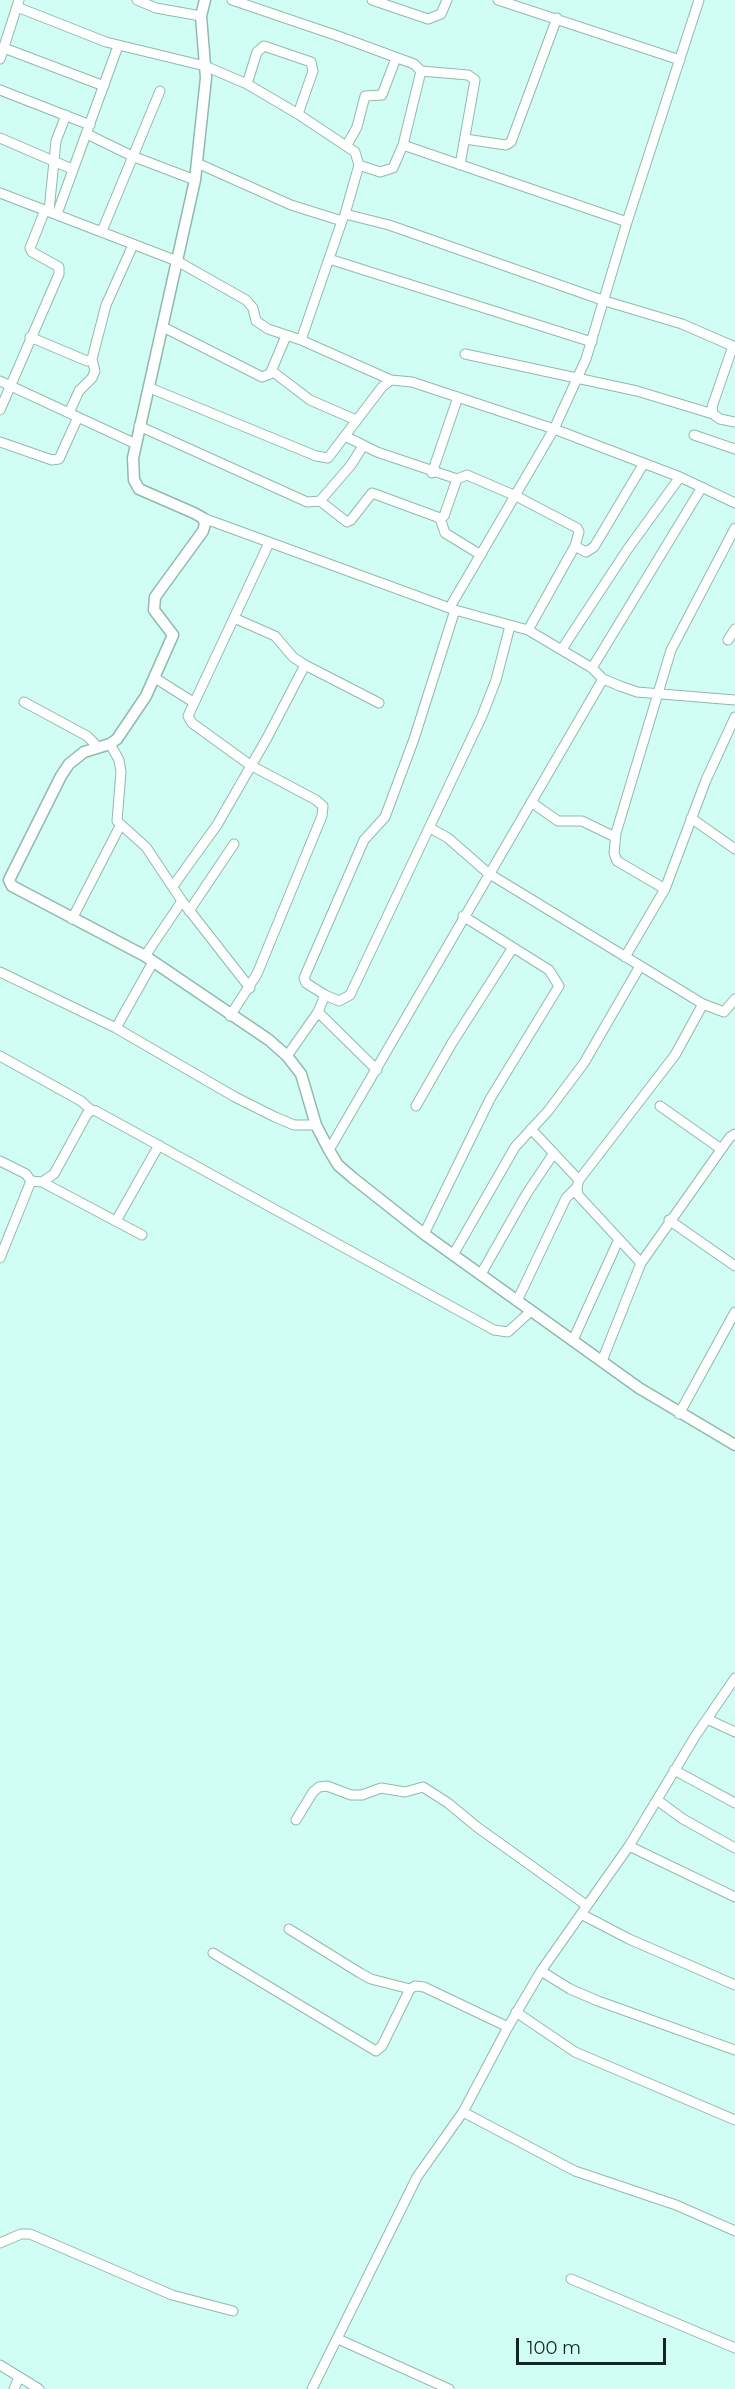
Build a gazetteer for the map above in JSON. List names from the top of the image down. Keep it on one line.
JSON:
{"scale_bar":"100 m"}
